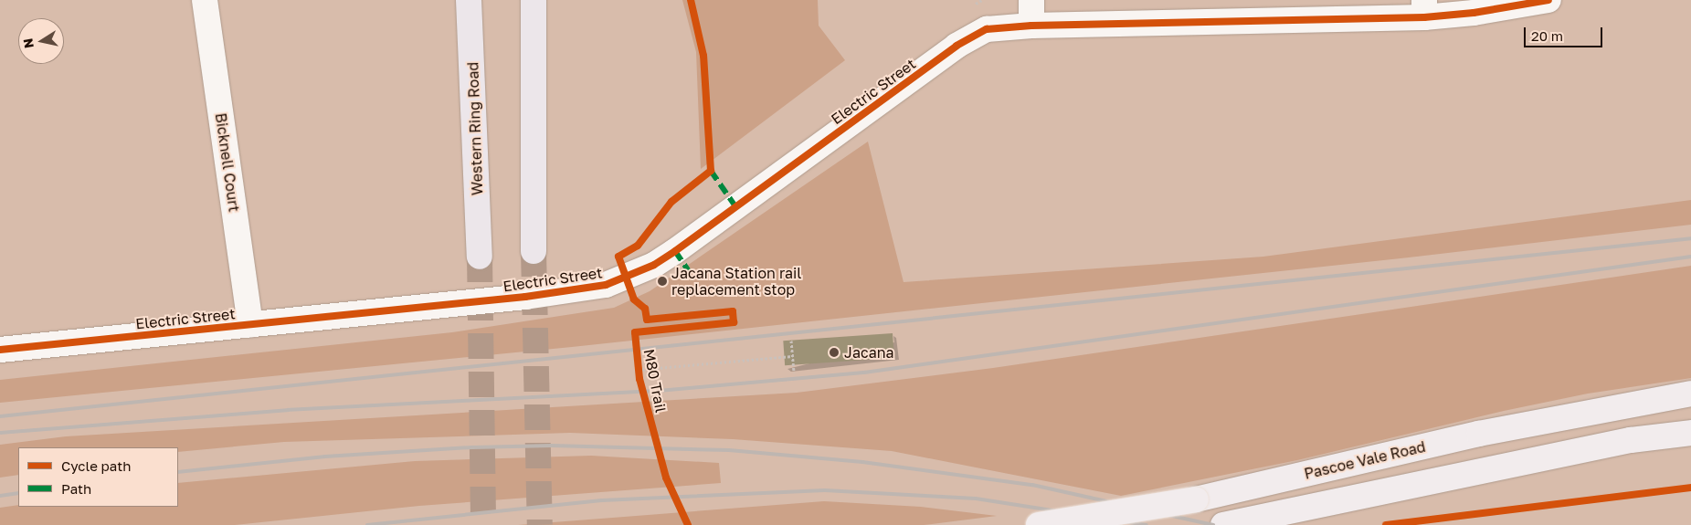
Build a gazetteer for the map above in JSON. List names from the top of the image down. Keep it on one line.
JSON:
{"streets":{"highway":["Western Ring Road"],"main road":["Pascoe Vale Road"],"street":["Electric Street","Bicknell Court"],"cycle path":["M80 Trail"]},"crossings":[["Electric Street","Bicknell Court"]],"places":["Jacana Station rail replacement stop","Jacana"],"legend":["Cycle path","Path"],"scale_bar":"20 m","north":"left"}
